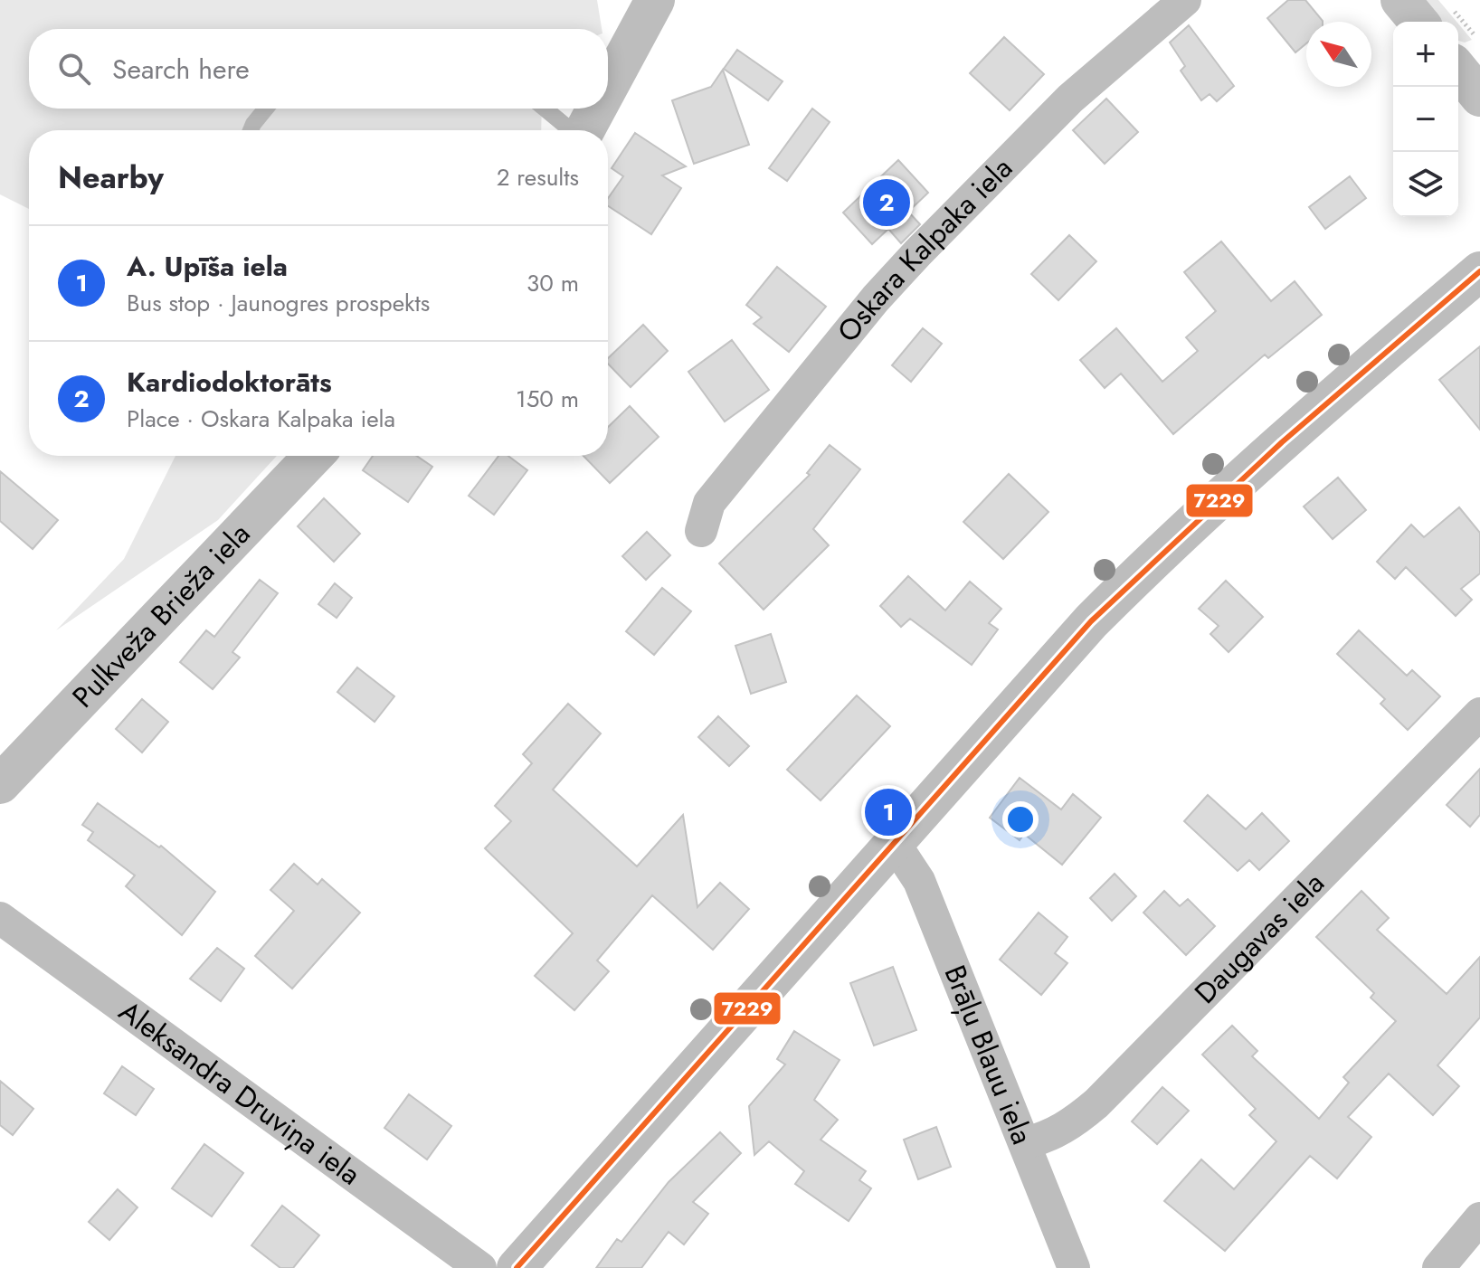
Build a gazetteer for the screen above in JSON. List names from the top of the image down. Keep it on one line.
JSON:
{"streets":{"street":["Oskara Kalpaka iela","Pulkveža Brieža iela","Daugavas iela","Brāļu Blauu iela","Aleksandra Druviņa iela"]},"crossings":[["Daugavas iela","Brāļu Blauu iela"]],"lines":["transit line 7229"],"north":"top left","page":{"map_buttons":["+","−"],"search":"Search here","heading":["Nearby","2 results"],"pins":["2","1"],"list":[{"mark":"1","name":"A. Upīša iela","note":"Bus stop · Jaunogres prospekts","value":"30 m"},{"mark":"2","name":"Kardiodoktorāts","note":"Place · Oskara Kalpaka iela","value":"150 m"}]}}
